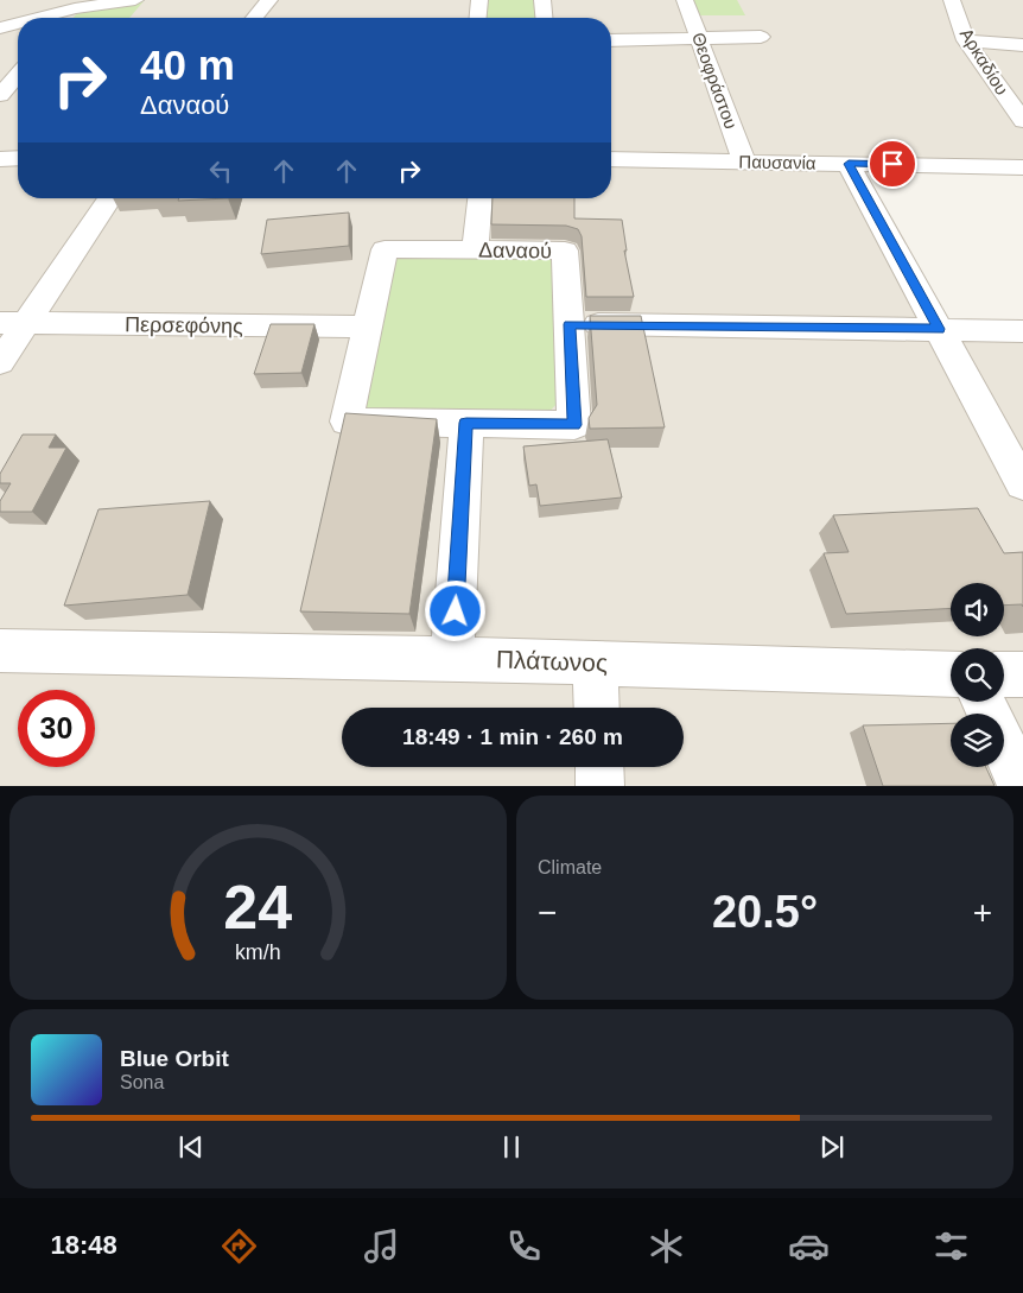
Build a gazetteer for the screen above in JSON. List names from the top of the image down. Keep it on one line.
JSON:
{"streets":{"street":["Αρκαδίου","Θεοφράστου","Παυσανία","Δαναού","Περσεφόνης","Πλάτωνος"]},"crossings":[["Θεοφράστου","Παυσανία"],["Δαναού","Περσεφόνης"]],"page":{"turn":["40 m","Δαναού"],"limit":"30","trip":"18:49 · 1 min · 260 m","tile":"Climate","heat":["−","20.5°","+"],"song":["Blue Orbit","Sona"],"tabs":"18:48","gauge":["24","km/h"]}}
